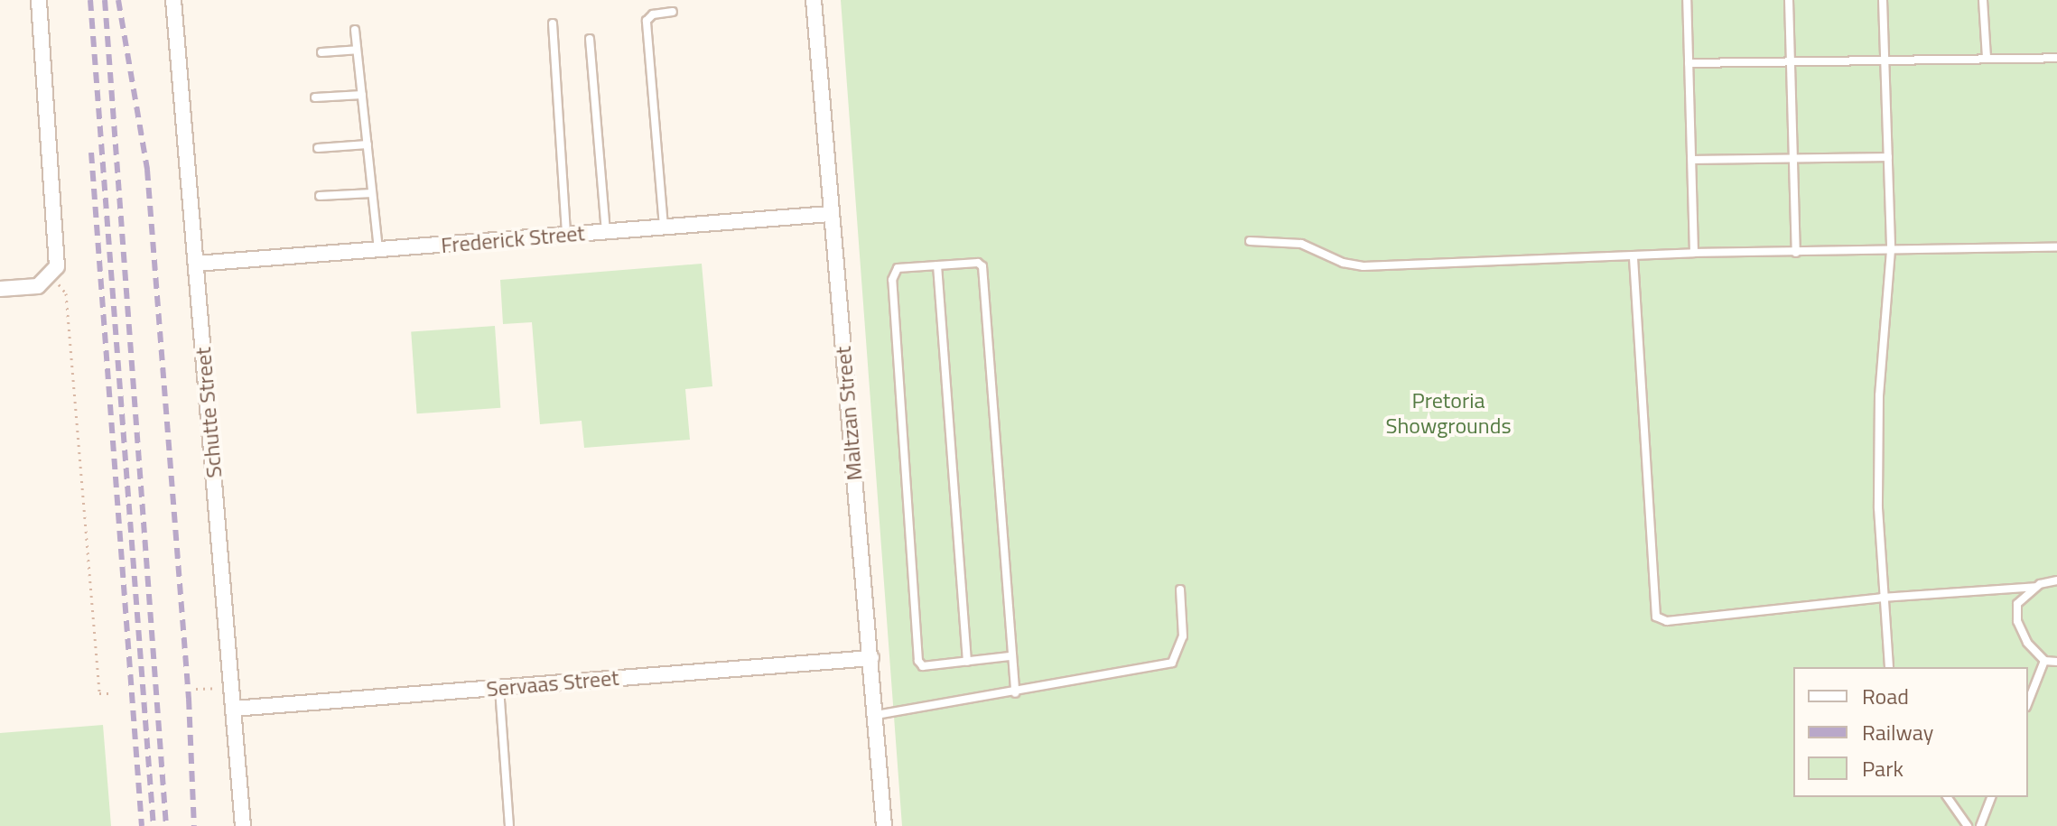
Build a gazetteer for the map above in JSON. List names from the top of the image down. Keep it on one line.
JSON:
{"streets":{"street":["Frederick Street","Schutte Street","Maltzan Street","Servaas Street"]},"crossings":[["Frederick Street","Schutte Street"],["Frederick Street","Maltzan Street"],["Schutte Street","Servaas Street"],["Maltzan Street","Servaas Street"]],"parks":["Pretoria Showgrounds"],"legend":["Road","Railway","Park"]}
